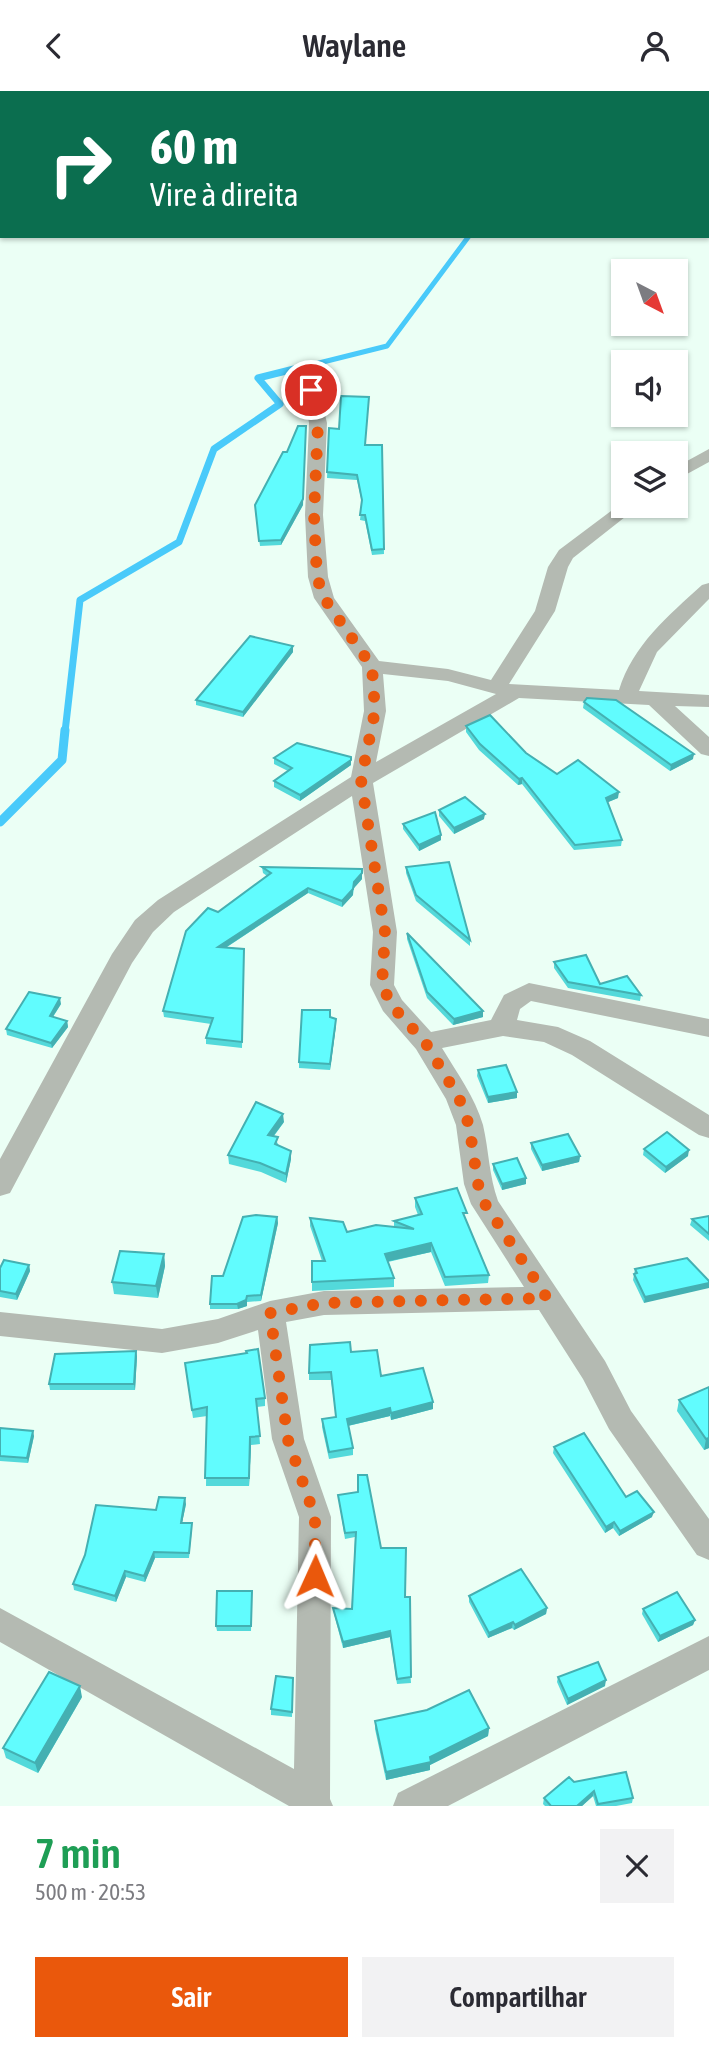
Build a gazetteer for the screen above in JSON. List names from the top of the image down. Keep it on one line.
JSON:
{"north":"bottom right","page":{"header":"Waylane","turn":["60 m","Vire à direita"],"heading":["7 min","500 m · 20:53"],"buttons":["Sair","Compartilhar"]}}
